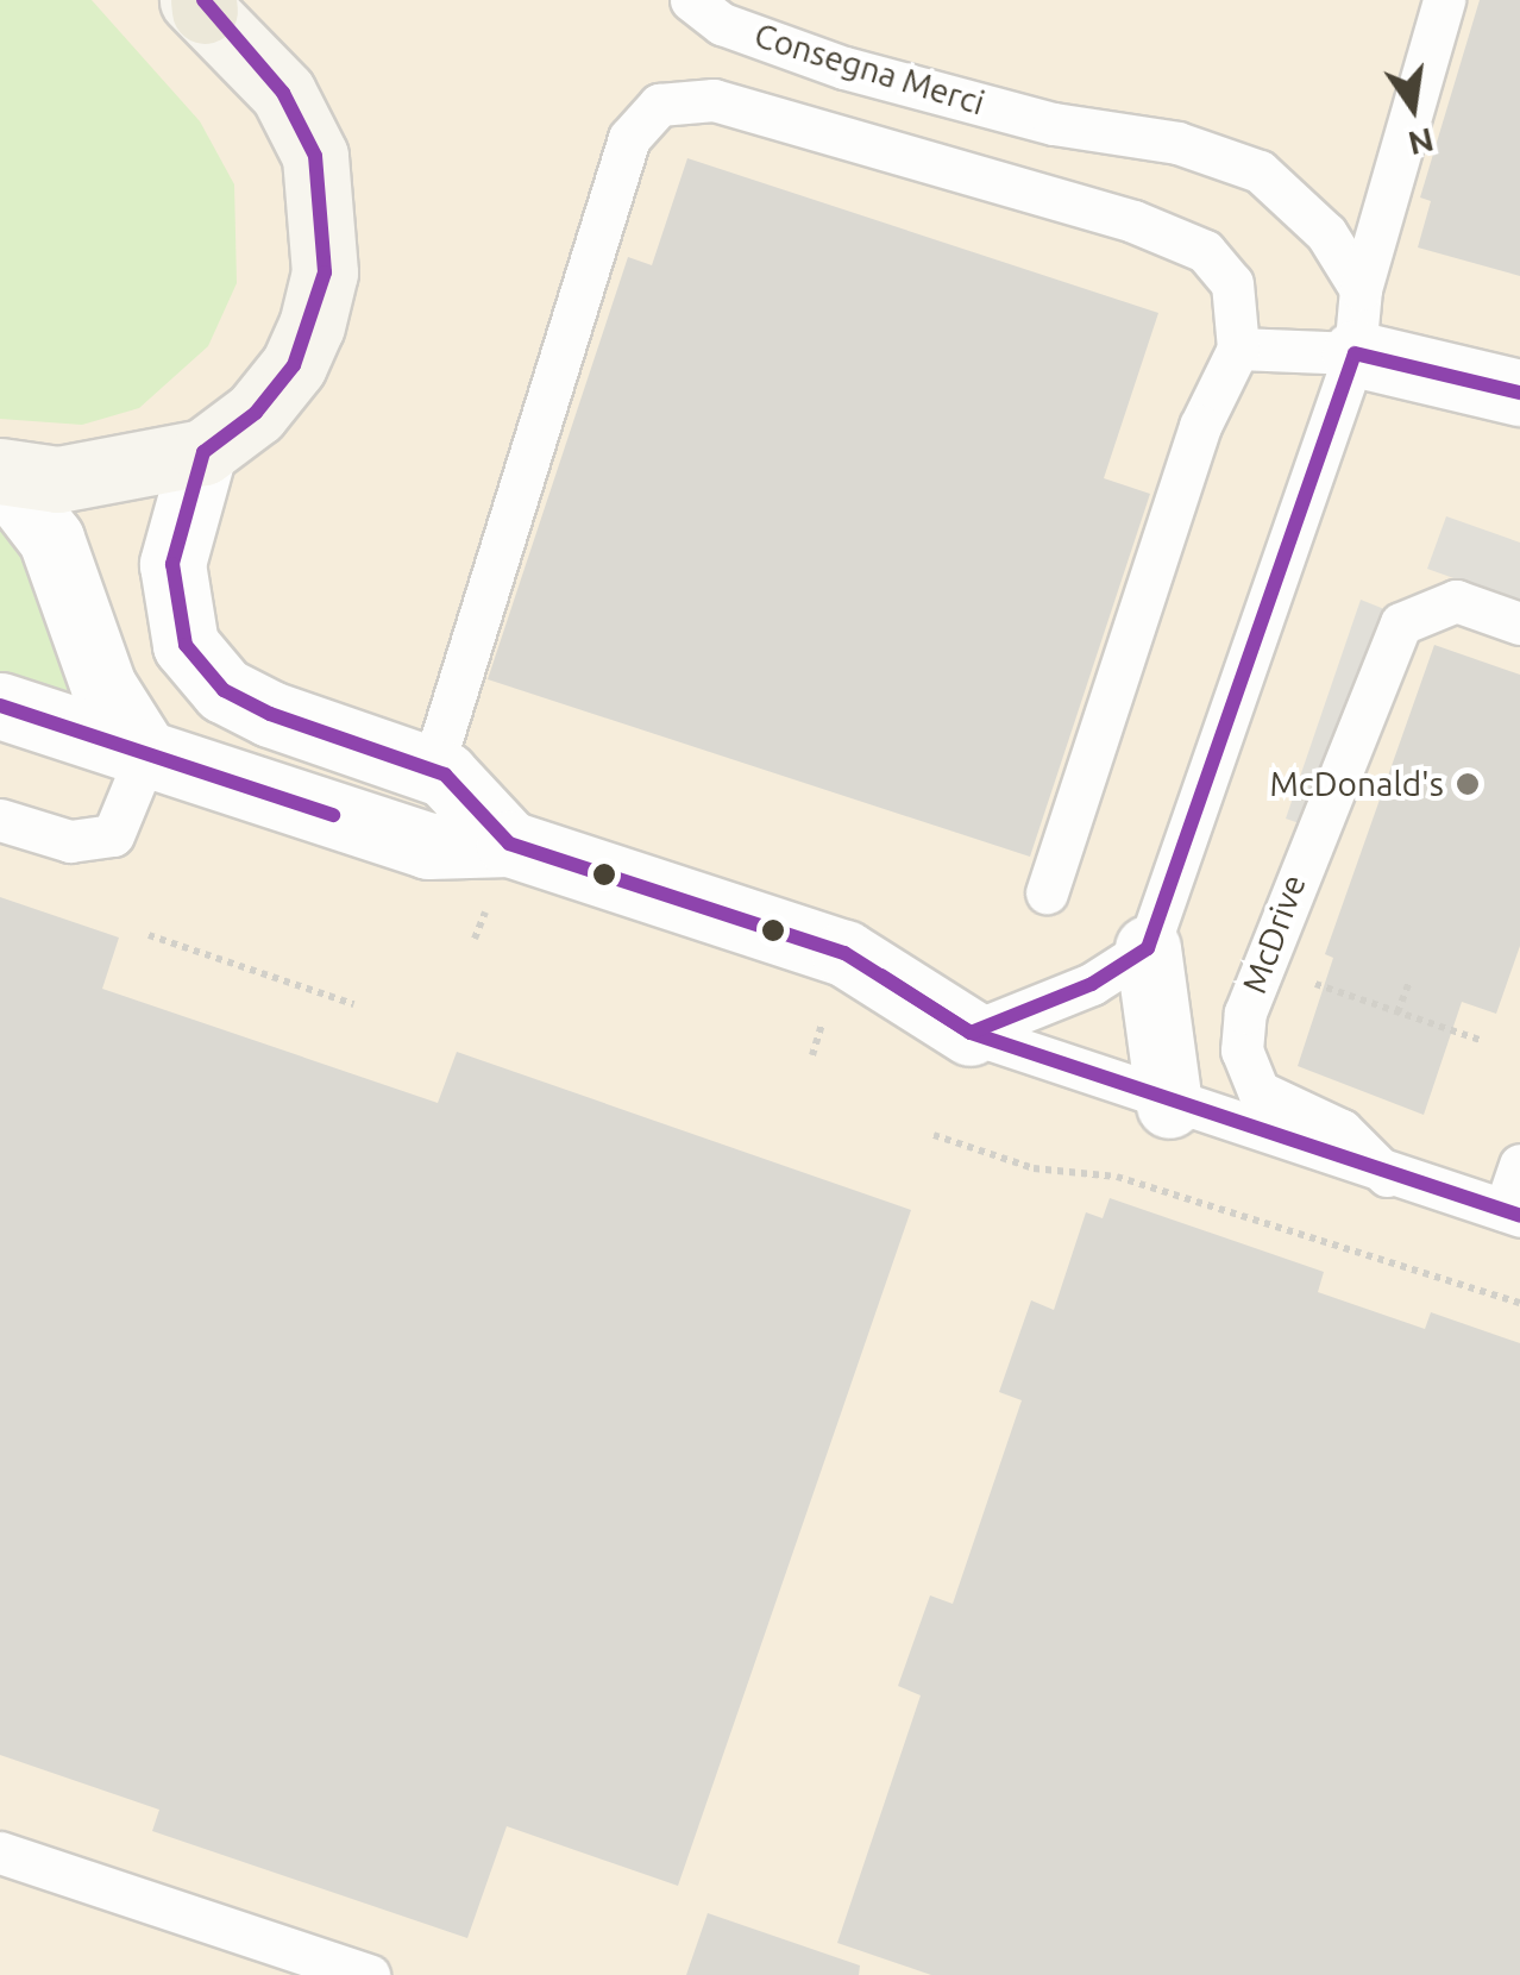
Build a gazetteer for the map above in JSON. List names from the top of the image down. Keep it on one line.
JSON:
{"streets":{"lane":["Consegna Merci","McDrive"]},"places":["McDonald's"],"north":"bottom"}
